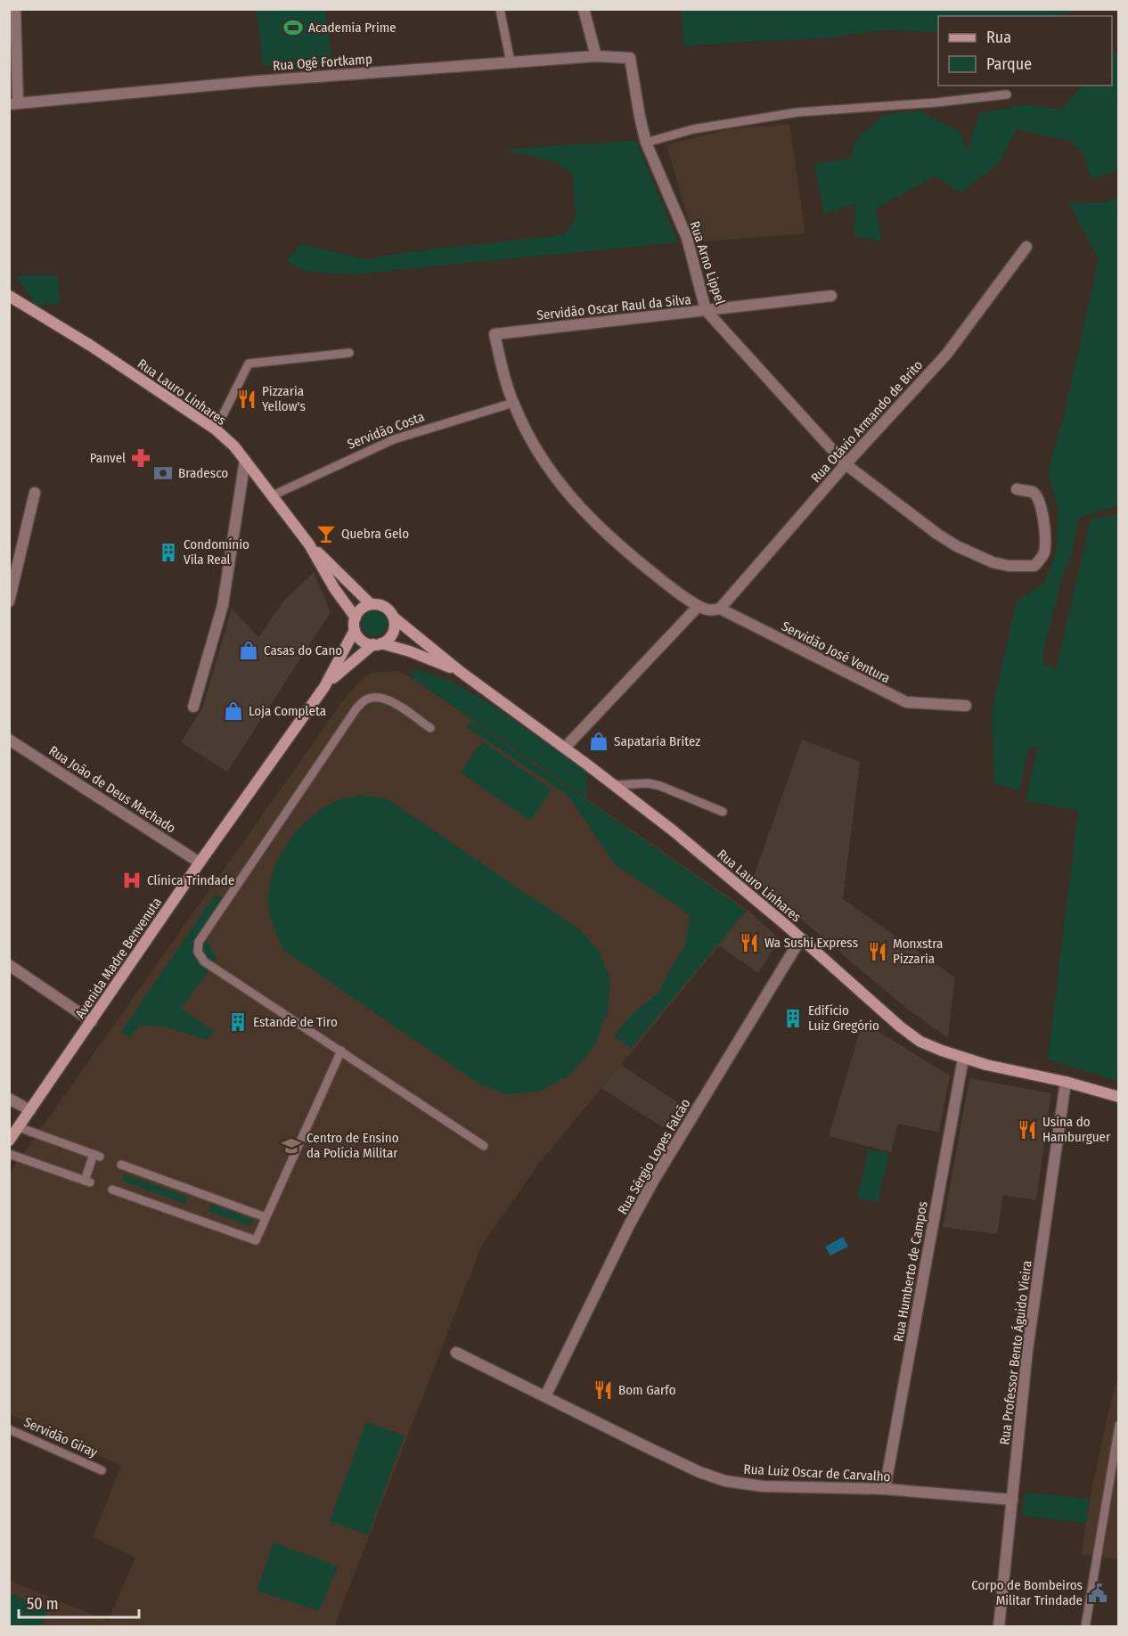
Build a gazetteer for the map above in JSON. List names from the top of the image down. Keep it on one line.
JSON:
{"streets":{"main road":["Rua Lauro Linhares","Avenida Madre Benvenuta"],"street":["Rua Ogê Fortkamp","Rua Arno Lippel","Servidão Oscar Raul da Silva","Rua Otávio Armando de Brito","Servidão José Ventura","Rua João de Deus Machado","Rua Sérgio Lopes Falcão","Rua Humberto de Campos","Rua Professor Bento Águido Vieira","Rua Luiz Oscar de Carvalho"],"lane":["Servidão Costa","Servidão Giray"]},"crossings":[["Rua Ogê Fortkamp","Rua Arno Lippel"],["Rua Arno Lippel","Servidão Oscar Raul da Silva"],["Rua Arno Lippel","Rua Otávio Armando de Brito"],["Servidão Oscar Raul da Silva","Servidão José Ventura"],["Rua Lauro Linhares","Servidão Costa"],["Rua Lauro Linhares","Avenida Madre Benvenuta"],["Rua Lauro Linhares","Rua Sérgio Lopes Falcão"],["Rua Lauro Linhares","Rua Humberto de Campos"],["Rua Lauro Linhares","Rua Professor Bento Águido Vieira"],["Rua Otávio Armando de Brito","Servidão José Ventura"],["Servidão Costa","Servidão José Ventura"],["Rua João de Deus Machado","Avenida Madre Benvenuta"],["Rua Sérgio Lopes Falcão","Rua Luiz Oscar de Carvalho"],["Rua Humberto de Campos","Rua Luiz Oscar de Carvalho"],["Rua Professor Bento Águido Vieira","Rua Luiz Oscar de Carvalho"]],"places":{"sports":["Academia Prime"],"restaurant":["Pizzaria Yellow's","Wa Sushi Express","Monxstra Pizzaria","Usina do Hamburguer","Bom Garfo"],"pharmacy":["Panvel"],"bank":["Bradesco"],"bar":["Quebra Gelo"],"building":["Condomínio Vila Real","Edifício Luiz Gregório","Estande de Tiro"],"shop":["Casas do Cano","Loja Completa","Sapataria Britez"],"hospital":["Clínica Trindade"],"school or university":["Centro de Ensino da Polícia Militar"],"public building":["Corpo de Bombeiros Militar Trindade"]},"legend":["Rua","Parque"],"scale_bar":"50 m"}
